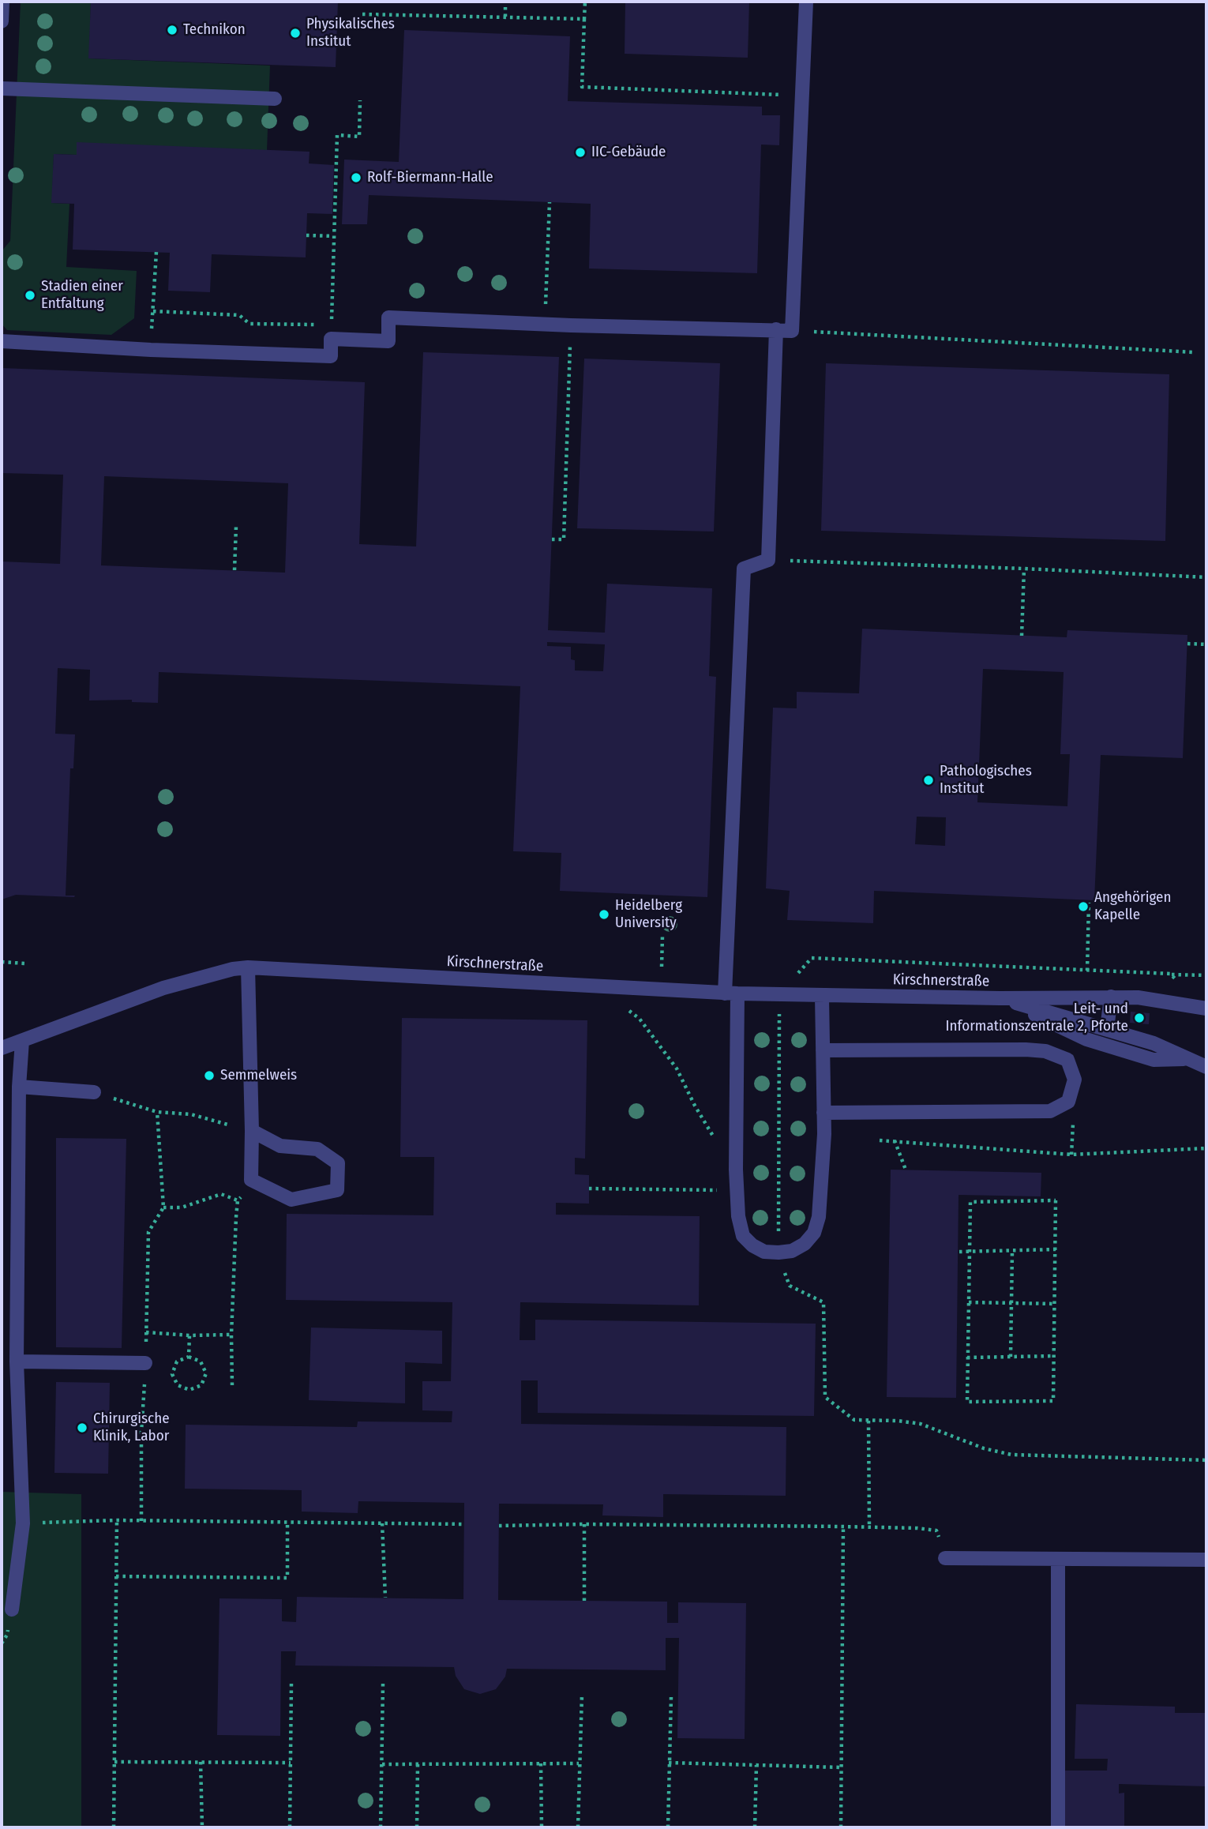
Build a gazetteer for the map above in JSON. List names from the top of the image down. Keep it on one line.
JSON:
{"streets":{"street":["Kirschnerstraße"]},"places":["Technikon","Physikalisches Institut","IIC-Gebäude","Rolf-Biermann-Halle","Stadien einer Entfaltung","Pathologisches Institut","Angehörigen Kapelle","Heidelberg University","Leit- und Informationszentrale 2, Pforte","Semmelweis","Chirurgische Klinik, Labor"]}
